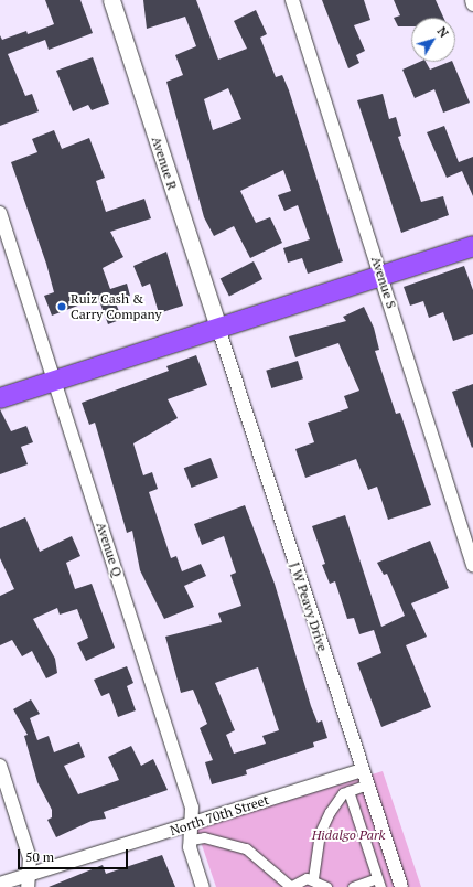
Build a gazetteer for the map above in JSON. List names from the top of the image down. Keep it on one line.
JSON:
{"streets":{"street":["Avenue R","Avenue S","Avenue Q","J W Peavy Drive","North 70th Street"]},"crossings":[["Avenue R","J W Peavy Drive"],["Avenue Q","North 70th Street"],["J W Peavy Drive","North 70th Street"]],"parks":["Hidalgo Park"],"places":["Ruiz Cash & Carry Company"],"scale_bar":"50 m","north":"top right"}
